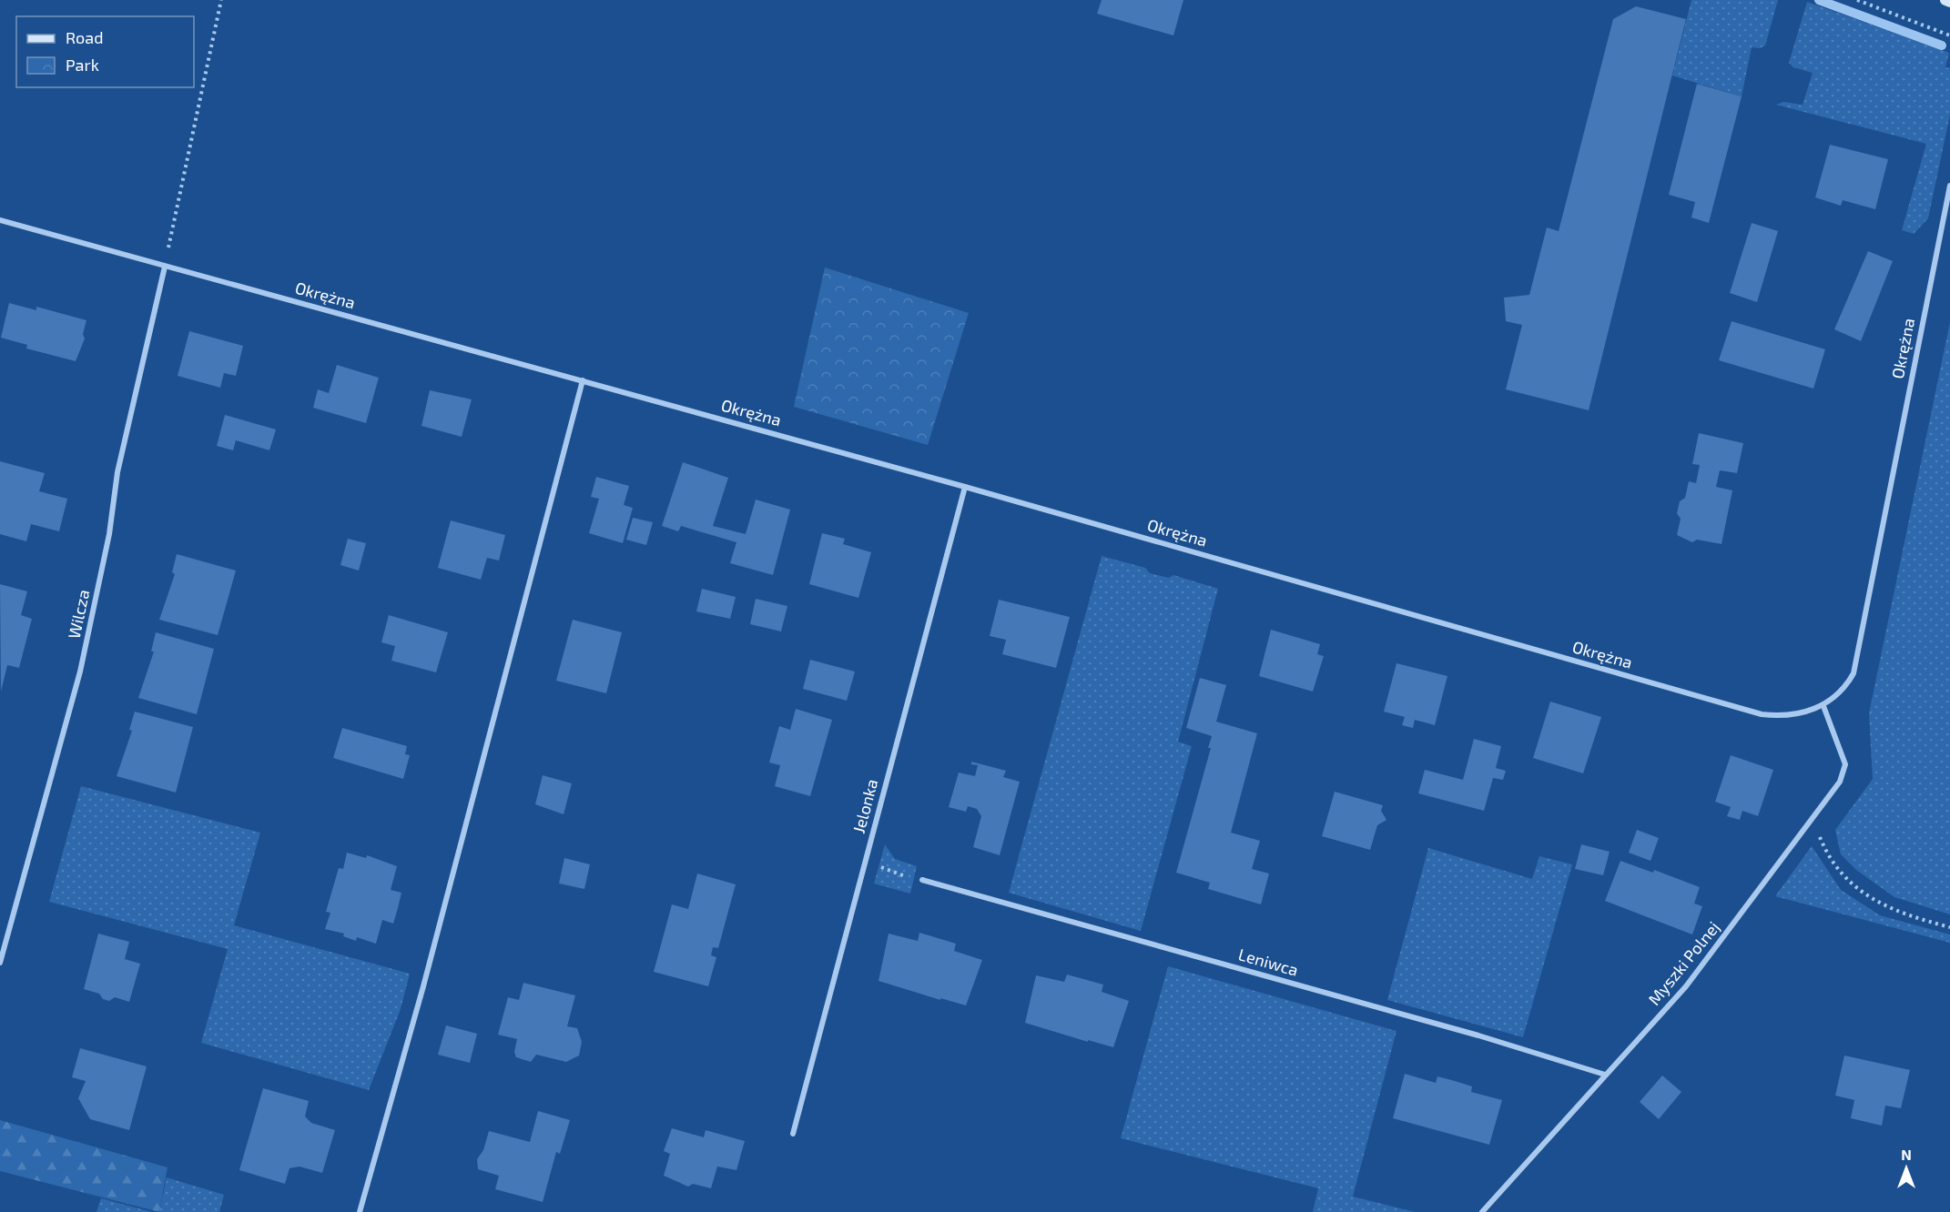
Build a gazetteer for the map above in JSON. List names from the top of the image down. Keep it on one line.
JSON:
{"streets":{"street":["Okrężna","Wilcza","Jelonka","Leniwca","Myszki Polnej"]},"crossings":[["Okrężna","Wilcza"],["Okrężna","Jelonka"],["Okrężna","Myszki Polnej"],["Leniwca","Myszki Polnej"]],"legend":["Road","Park"],"north":"top"}
